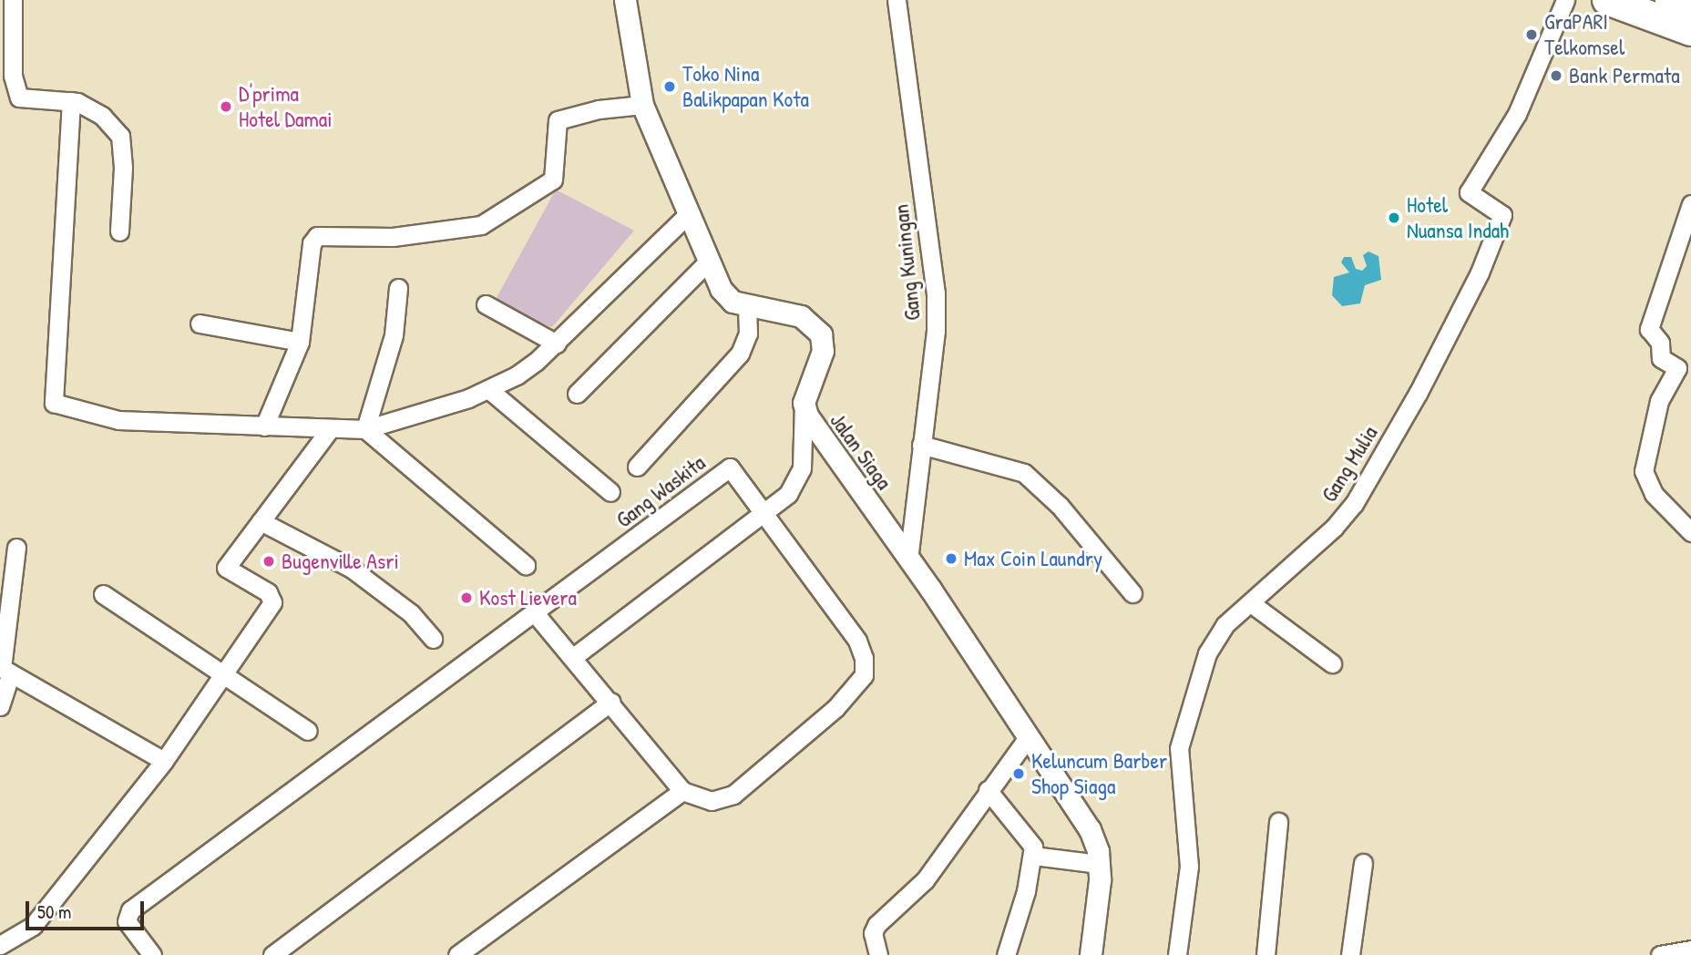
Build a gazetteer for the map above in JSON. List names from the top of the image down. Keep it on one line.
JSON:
{"streets":{"street":["Gang Kuningan","Jalan Siaga","Gang Mulia","Gang Waskita"]},"crossings":[["Gang Kuningan","Jalan Siaga"]],"places":["GraPARI Telkomsel","Bank Permata","Toko Nina Balikpapan Kota","D'prima Hotel Damai","Hotel Nuansa Indah","Max Coin Laundry","Bugenville Asri","Kost Lievera","Keluncum Barber Shop Siaga"],"scale_bar":"50 m"}
